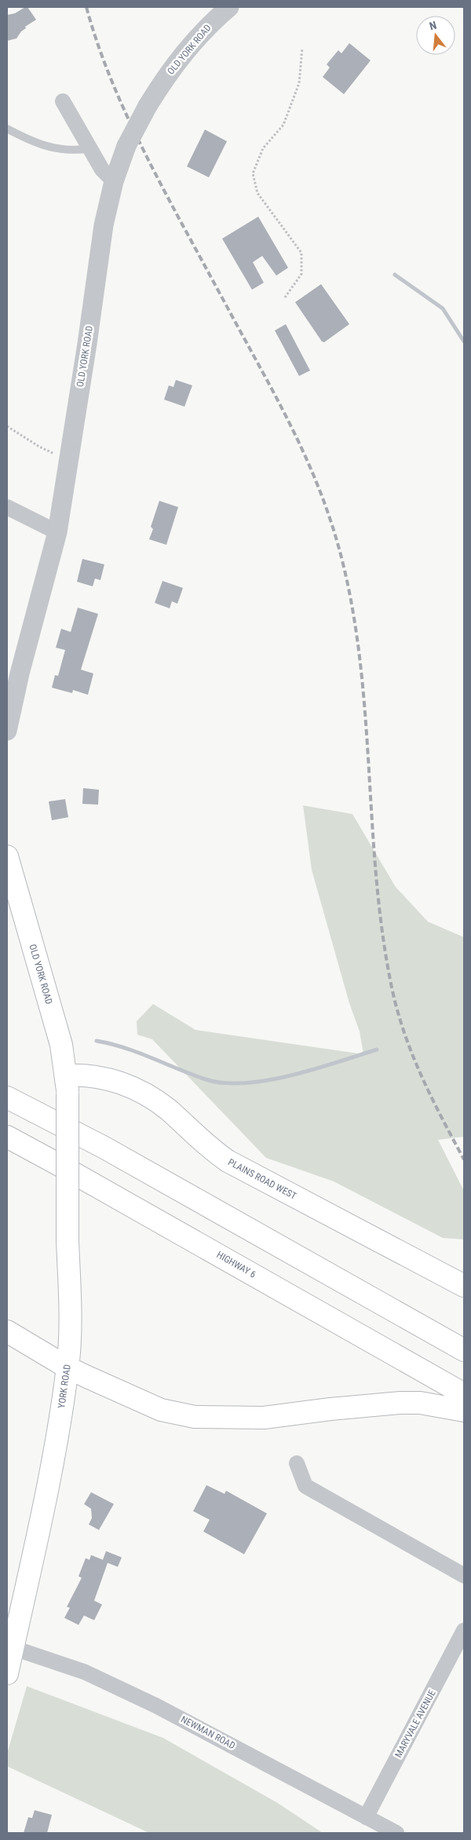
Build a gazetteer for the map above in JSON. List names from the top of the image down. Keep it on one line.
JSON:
{"streets":{"main road":["OLD YORK ROAD","PLAINS ROAD WEST","HIGHWAY 6","YORK ROAD"],"street":["MARYVALE AVENUE","NEWMAN ROAD"]},"crossings":[["OLD YORK ROAD","PLAINS ROAD WEST"],["OLD YORK ROAD","YORK ROAD"],["PLAINS ROAD WEST","YORK ROAD"],["YORK ROAD","NEWMAN ROAD"],["MARYVALE AVENUE","NEWMAN ROAD"]],"north":"top"}
